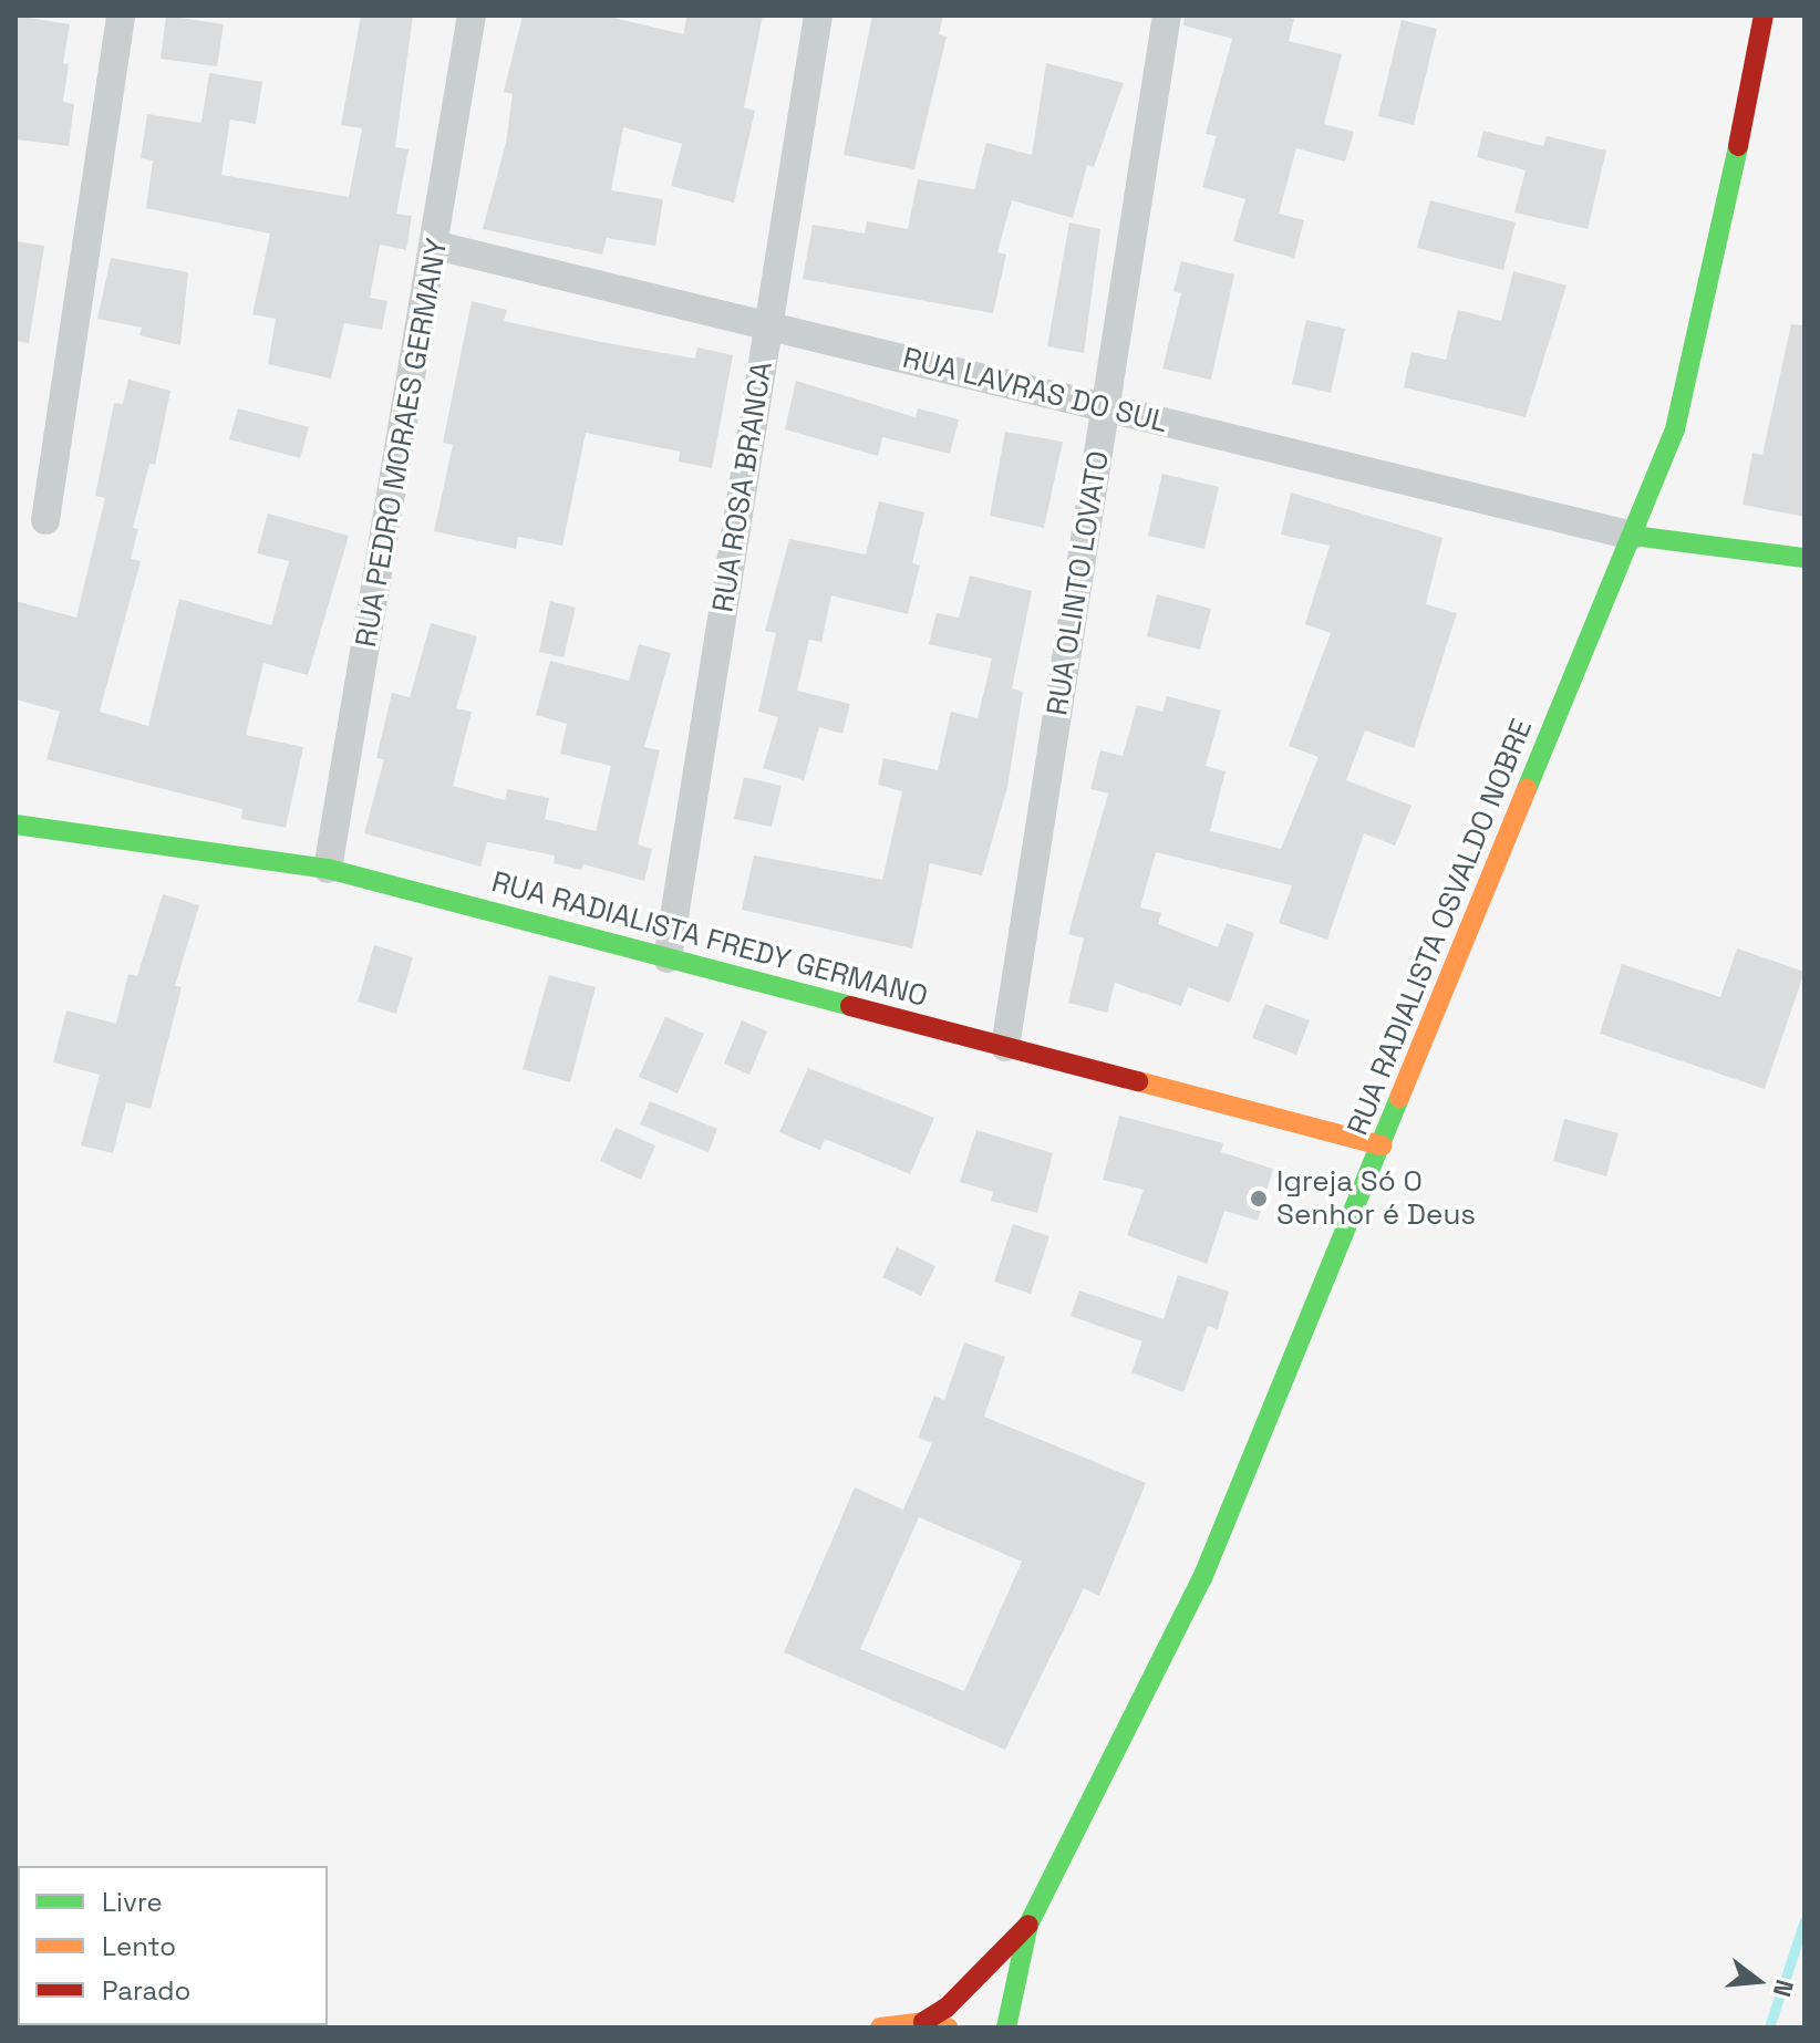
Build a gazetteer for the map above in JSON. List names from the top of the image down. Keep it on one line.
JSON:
{"streets":{"street":["RUA LAVRAS DO SUL","RUA PEDRO MORAES GERMANY","RUA ROSA BRANCA","RUA OLINTO LOVATO","RUA RADIALISTA OSVALDO NOBRE","RUA RADIALISTA FREDY GERMANO"]},"crossings":[["RUA LAVRAS DO SUL","RUA PEDRO MORAES GERMANY"],["RUA LAVRAS DO SUL","RUA ROSA BRANCA"],["RUA LAVRAS DO SUL","RUA OLINTO LOVATO"],["RUA LAVRAS DO SUL","RUA RADIALISTA OSVALDO NOBRE"],["RUA PEDRO MORAES GERMANY","RUA RADIALISTA FREDY GERMANO"],["RUA ROSA BRANCA","RUA RADIALISTA FREDY GERMANO"],["RUA OLINTO LOVATO","RUA RADIALISTA FREDY GERMANO"],["RUA RADIALISTA OSVALDO NOBRE","RUA RADIALISTA FREDY GERMANO"]],"places":["Igreja Só O Senhor é Deus"],"legend":["Livre","Lento","Parado"],"north":"right"}
